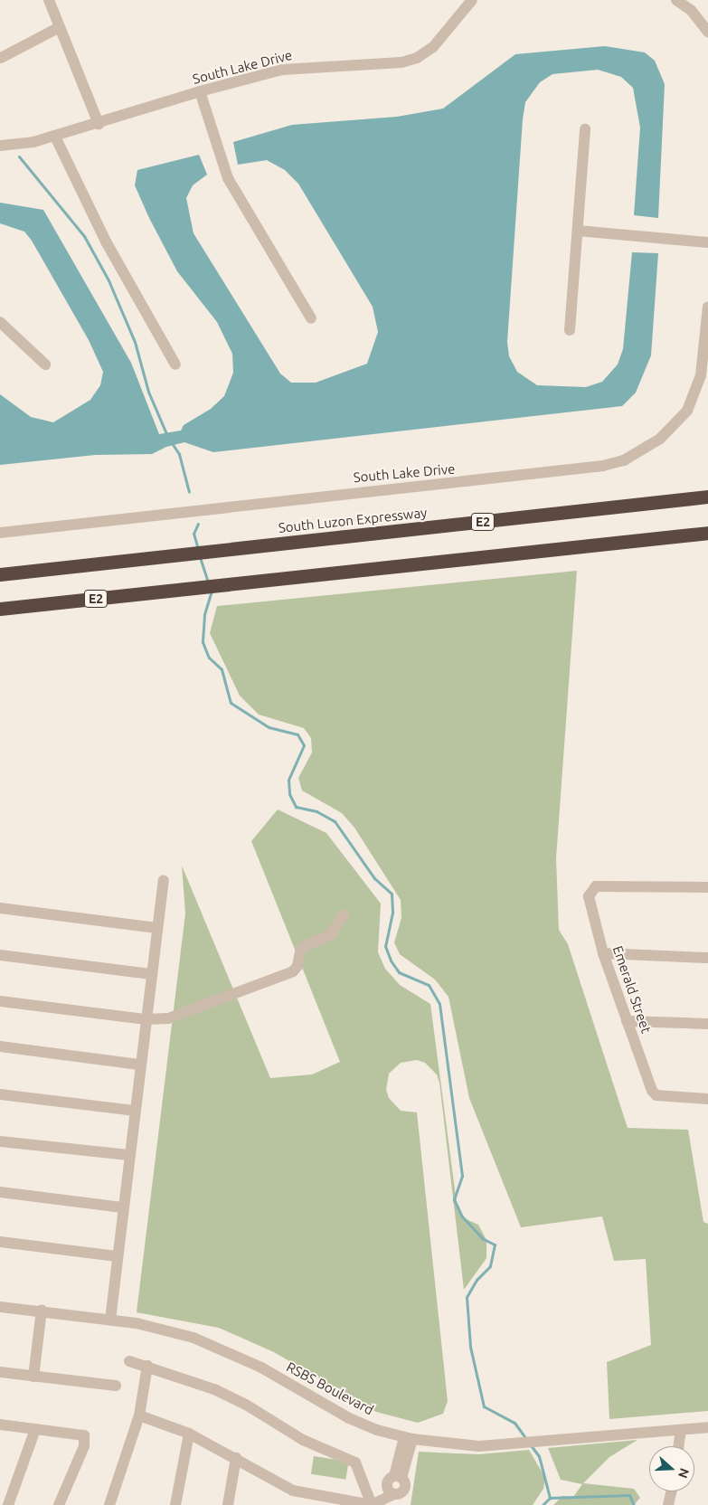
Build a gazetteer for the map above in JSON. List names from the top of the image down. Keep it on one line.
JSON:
{"streets":{"highway":["South Luzon Expressway","E2"],"street":["South Lake Drive","Emerald Street","RSBS Boulevard"]},"north":"right"}
